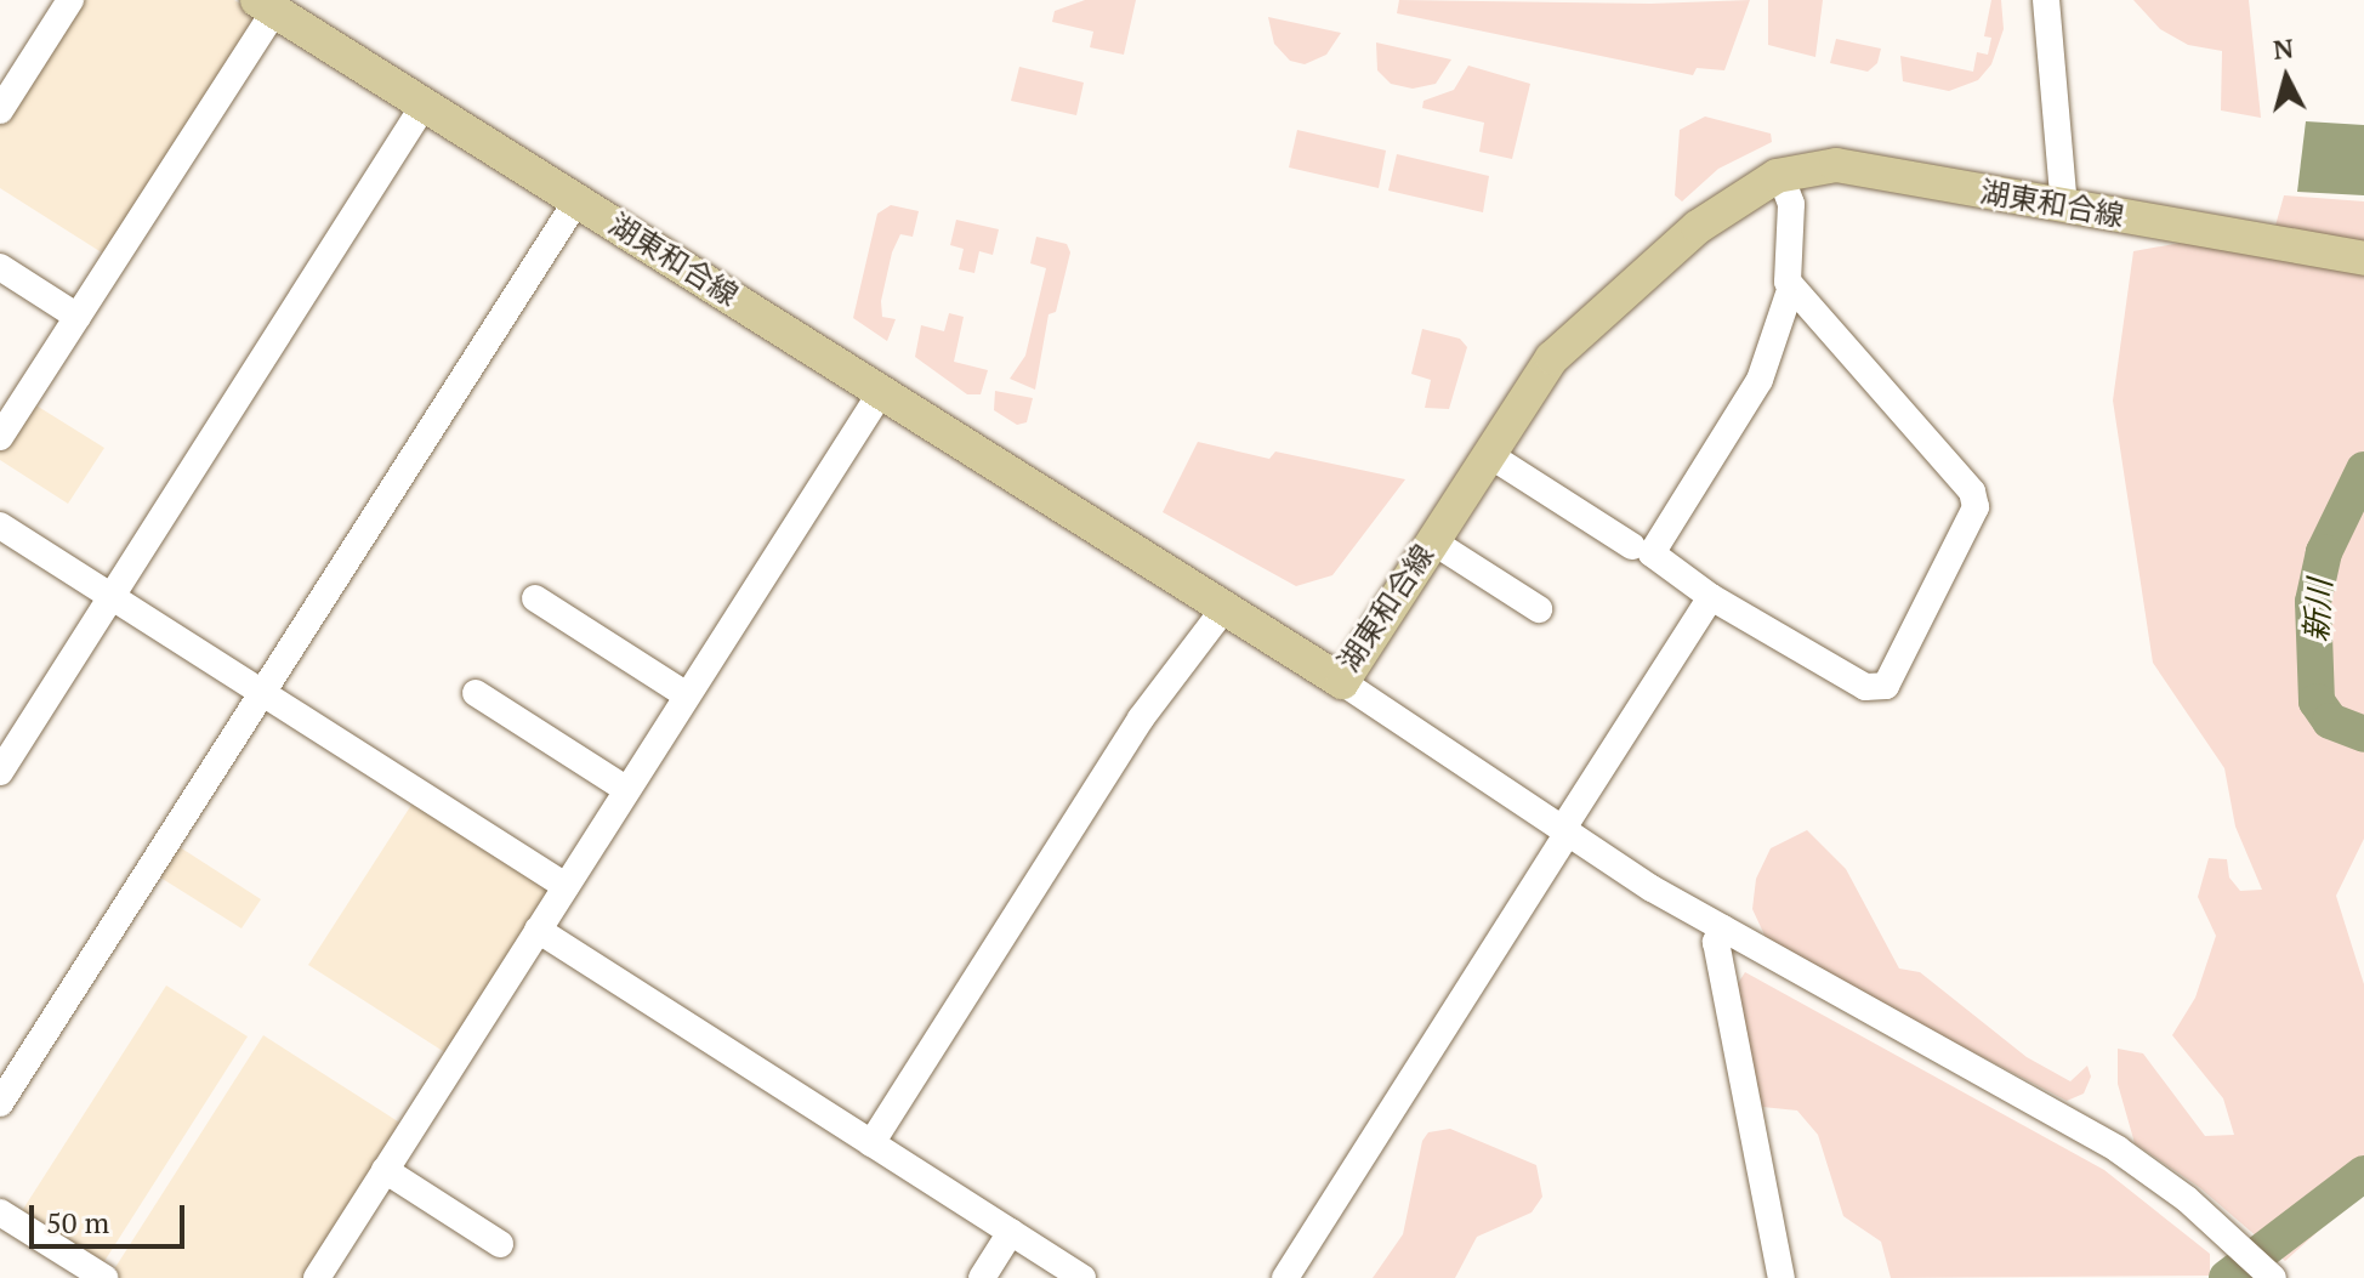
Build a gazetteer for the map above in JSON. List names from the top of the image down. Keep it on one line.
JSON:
{"streets":{"main road":["湖東和合線"]},"water":["新川"],"scale_bar":"50 m","north":"top"}
